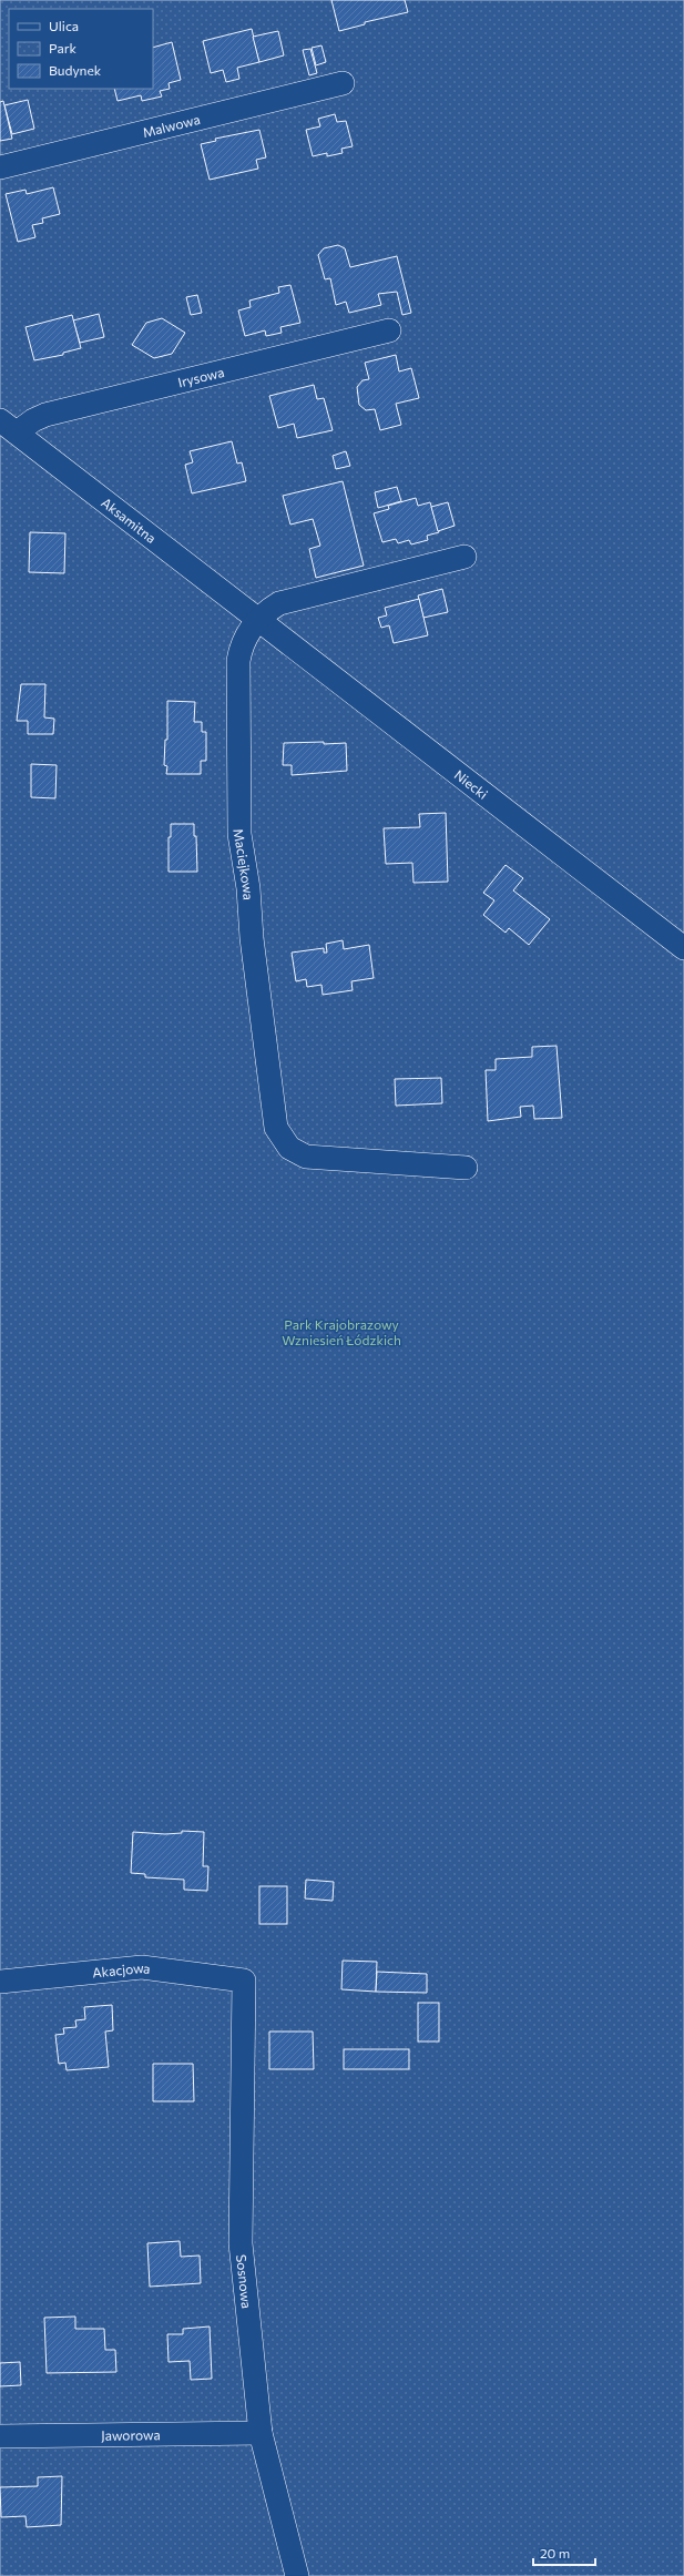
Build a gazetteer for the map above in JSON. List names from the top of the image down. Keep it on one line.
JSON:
{"streets":{"street":["Malwowa","Irysowa","Aksamitna","Niecki","Maciejkowa","Akacjowa","Sosnowa","Jaworowa"]},"crossings":[["Irysowa","Aksamitna"],["Aksamitna","Niecki"],["Aksamitna","Maciejkowa"],["Niecki","Maciejkowa"],["Akacjowa","Sosnowa"],["Sosnowa","Jaworowa"]],"parks":["Park Krajobrazowy Wzniesień Łódzkich"],"legend":["Ulica","Park","Budynek"],"scale_bar":"20 m"}
